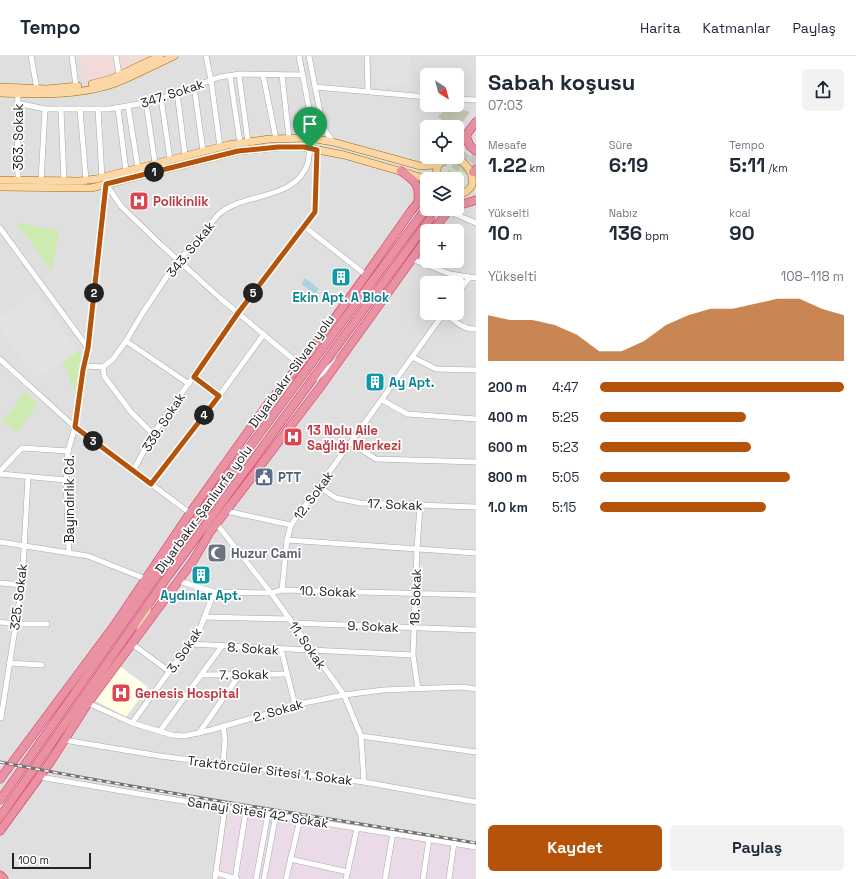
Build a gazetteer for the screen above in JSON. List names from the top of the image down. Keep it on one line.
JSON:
{"streets":{"highway":["Diyarbakır-Silvan yolu","Diyarbakır-Şanlıurfa yolu"],"street":["347. Sokak","363. Sokak","343. Sokak","339. Sokak","12. Sokak","Bayındırlık Cd.","17. Sokak","10. Sokak","325. Sokak","18. Sokak","9. Sokak","11. Sokak","8. Sokak","3. Sokak","7. Sokak","2. Sokak","Traktörcüler Sitesi 1. Sokak","Sanayi Sitesi 42. Sokak"]},"crossings":[["347. Sokak","363. Sokak"],["347. Sokak","Bayındırlık Cd."],["343. Sokak","339. Sokak"],["12. Sokak","17. Sokak"],["12. Sokak","10. Sokak"],["17. Sokak","18. Sokak"],["10. Sokak","18. Sokak"],["10. Sokak","11. Sokak"],["10. Sokak","3. Sokak"],["18. Sokak","9. Sokak"],["18. Sokak","8. Sokak"],["18. Sokak","2. Sokak"],["9. Sokak","11. Sokak"],["9. Sokak","3. Sokak"],["11. Sokak","8. Sokak"],["11. Sokak","2. Sokak"],["11. Sokak","Traktörcüler Sitesi 1. Sokak"],["8. Sokak","3. Sokak"],["3. Sokak","2. Sokak"]],"places":{"hospital":["Polikinlik","13 Nolu Aile Sağlığı Merkezi","Genesis Hospital"],"building":["Ekin Apt. A Blok","Ay Apt.","Aydınlar Apt."],"public building":["PTT"],"mosque":["Huzur Cami"]},"scale_bar":"100 m","north":"bottom right","page":{"header":"Tempo","nav":["Harita","Katmanlar","Paylaş"],"heading":["Sabah koşusu","07:03"],"map_buttons":["+","−"],"stats":[["Mesafe","1.22 km"],["Süre","6:19"],["Tempo","5:11 /km"],["Yükselti","10 m"],["Nabız","136 bpm"],["kcal","90"]],"pins":["1","2","5","4","3"],"chart":["Yükselti","108–118 m"],"list":[{"name":"200 m","note":"4:47"},{"name":"400 m","note":"5:25"},{"name":"600 m","note":"5:23"},{"name":"800 m","note":"5:05"},{"name":"1.0 km","note":"5:15"}],"buttons":["Kaydet","Paylaş"],"scale":"100 m"}}
